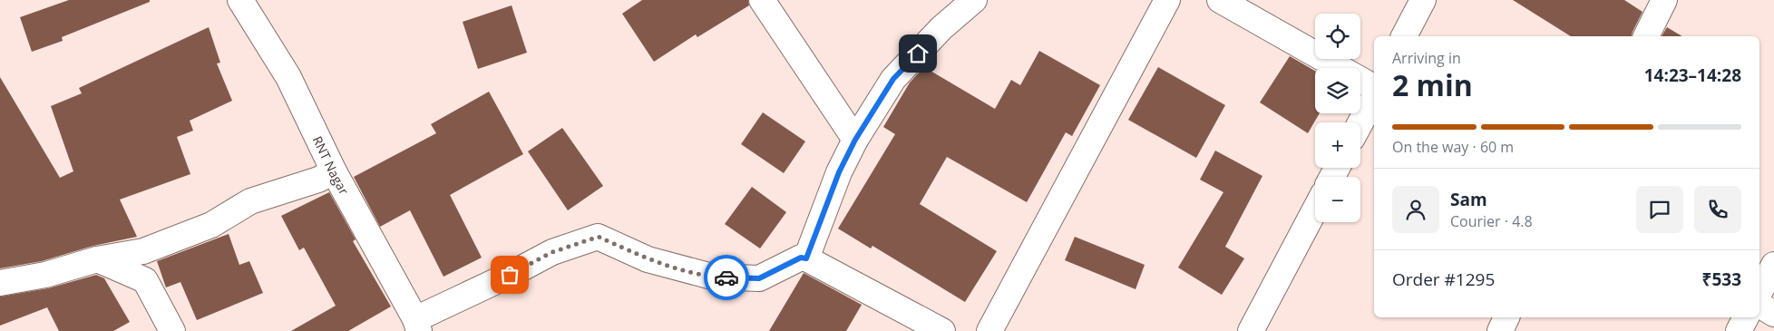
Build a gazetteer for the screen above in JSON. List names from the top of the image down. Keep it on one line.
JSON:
{"streets":{"street":["RNT Nagar"]},"page":{"map_buttons":["+","−"],"heading":["2 min","Arriving in","14:23–14:28"],"panel":["Sam","Courier · 4.8","Order #1295","₹533"],"bar":"On the way · 60 m"}}
